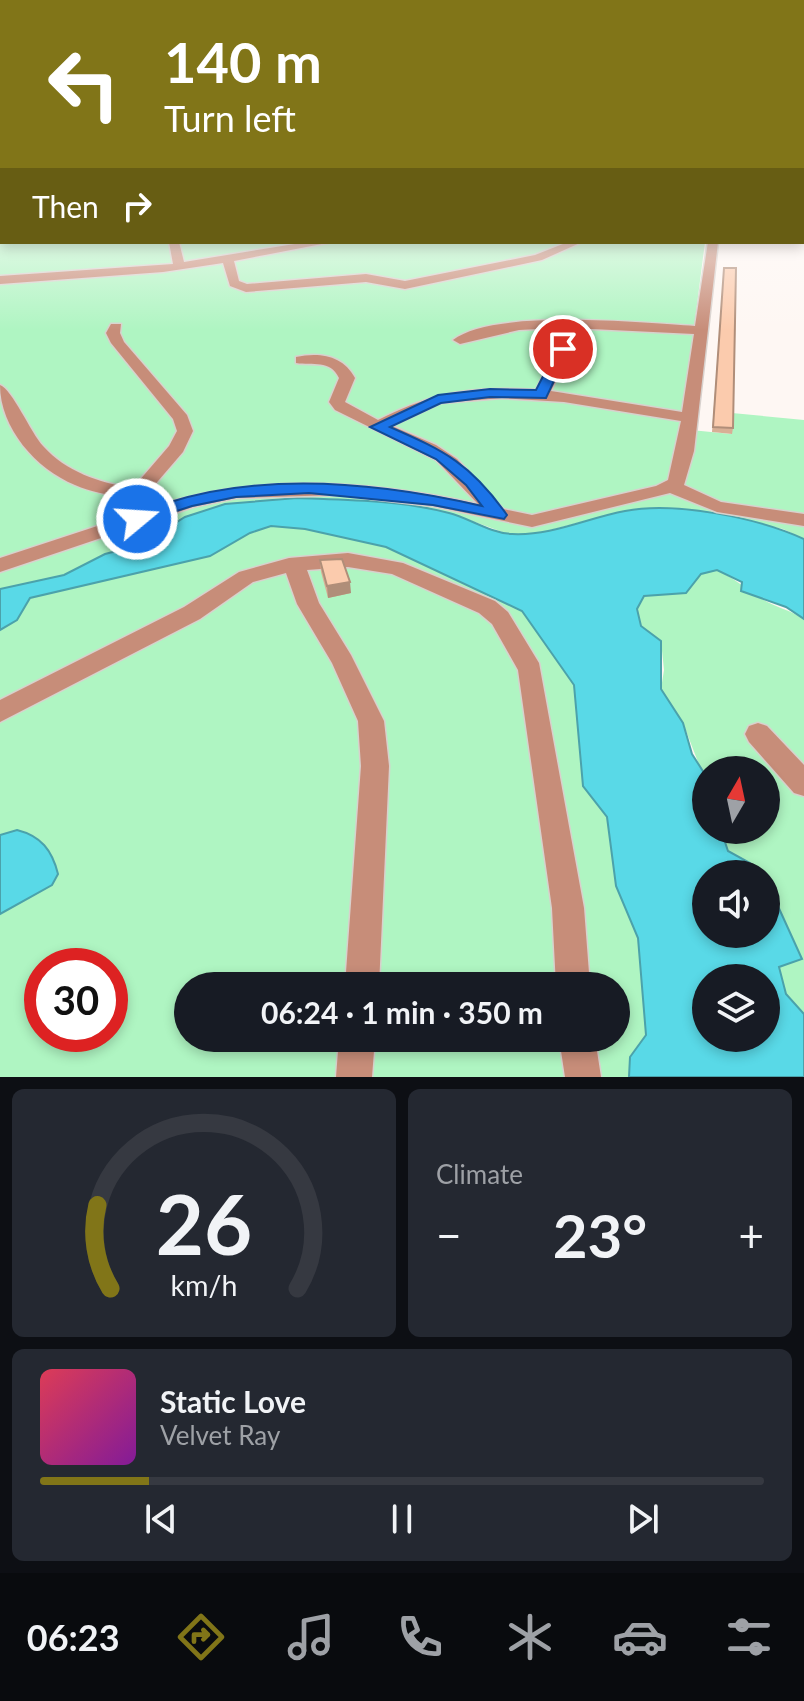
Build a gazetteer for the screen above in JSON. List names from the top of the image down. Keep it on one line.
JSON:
{"north":"top","page":{"turn":["140 m","Turn left"],"then":"Then","limit":"30","trip":"06:24 · 1 min · 350 m","tile":"Climate","heat":["−","23°","+"],"song":["Static Love","Velvet Ray"],"tabs":"06:23","gauge":["26","km/h"]}}
